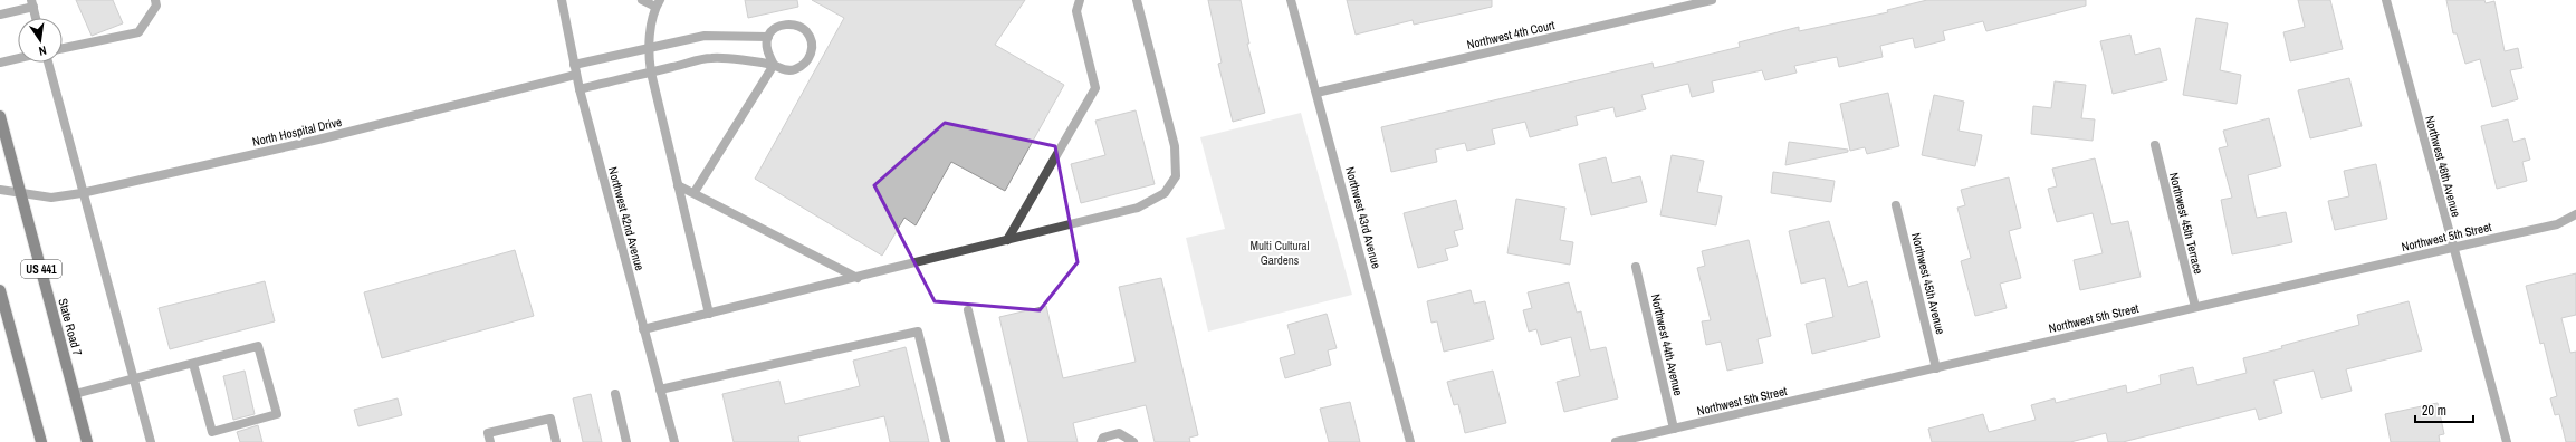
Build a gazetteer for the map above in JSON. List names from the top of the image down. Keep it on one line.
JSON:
{"streets":{"main road":["US 441","State Road 7"],"street":["Northwest 4th Court","North Hospital Drive","Northwest 46th Avenue","Northwest 43rd Avenue","Northwest 42nd Avenue","Northwest 45th Terrace","Northwest 5th Street","Northwest 45th Avenue","Northwest 44th Avenue"]},"crossings":[["Northwest 4th Court","Northwest 43rd Avenue"],["North Hospital Drive","Northwest 42nd Avenue"],["North Hospital Drive","State Road 7"],["Northwest 46th Avenue","Northwest 5th Street"],["Northwest 45th Terrace","Northwest 5th Street"],["Northwest 5th Street","Northwest 45th Avenue"],["Northwest 5th Street","Northwest 44th Avenue"]],"parks":["Multi Cultural Gardens"],"scale_bar":"20 m","north":"bottom"}
